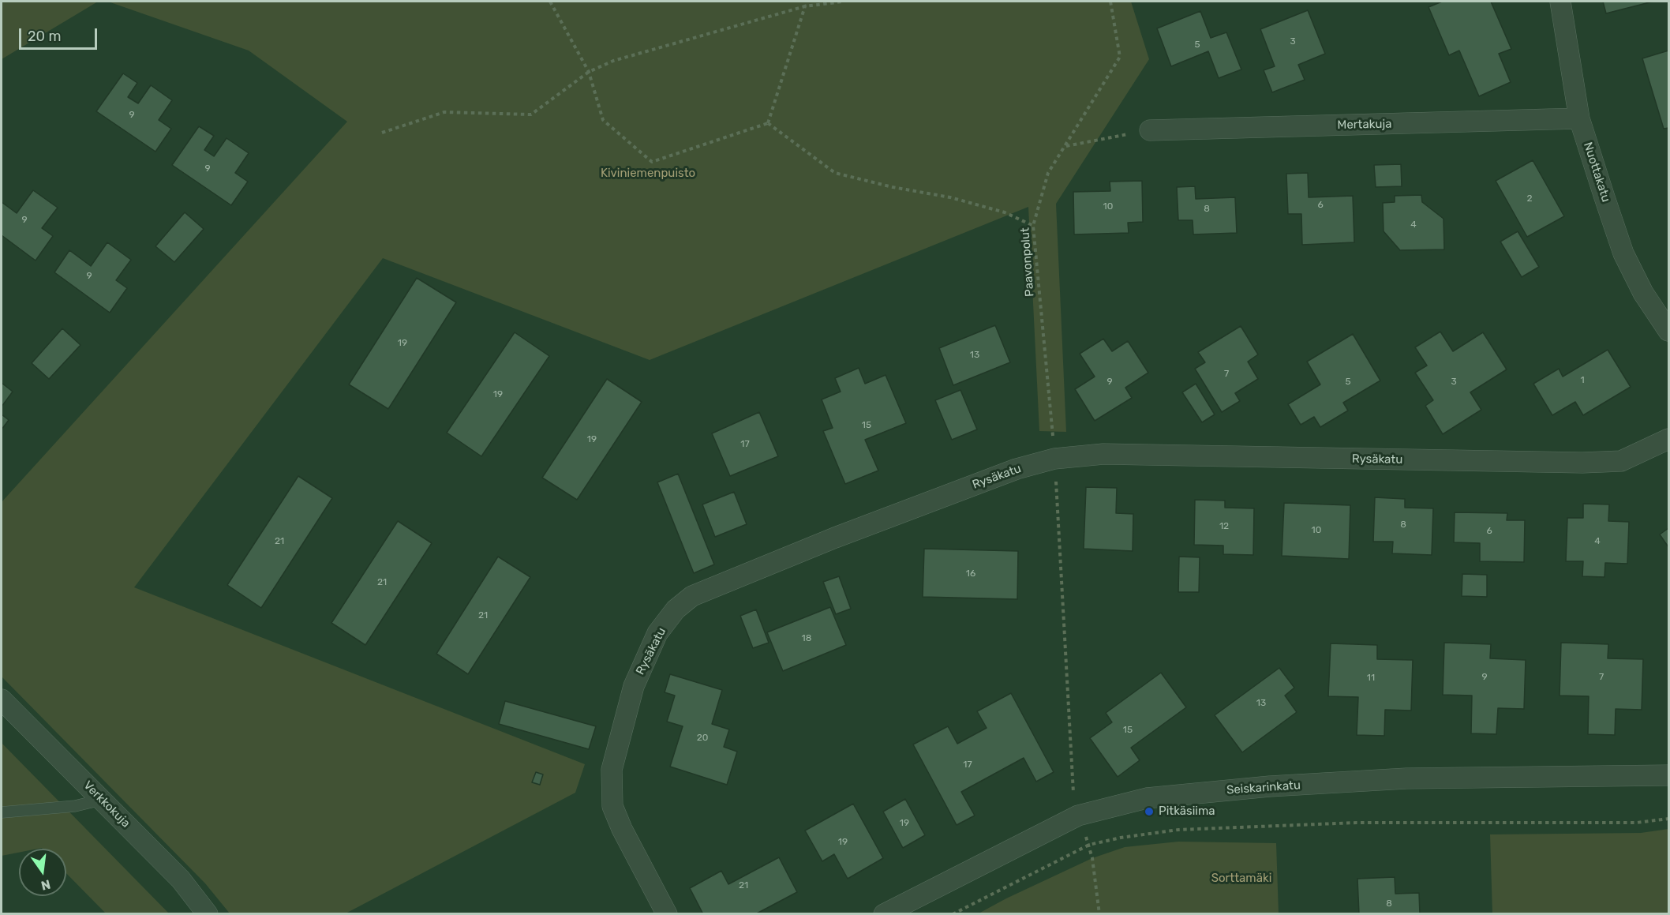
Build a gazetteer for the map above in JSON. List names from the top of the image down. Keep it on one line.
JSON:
{"streets":{"street":["Mertakuja","Nuottakatu","Rysäkatu","Seiskarinkatu","Verkkokuja"],"path":["Paavonpolut"]},"crossings":[["Mertakuja","Nuottakatu"],["Paavonpolut","Rysäkatu"]],"parks":["Kiviniemenpuisto","Sorttamäki"],"places":["Pitkäsiima"],"house_numbers":["3","5","9","9","2","6","10","8","9","4","9","19","13","7","1","9","5","3","19","15","19","17","8","12","10","6","21","4","16","21","21","18","9","7","11","13","15","20","17","19","19","21","8"],"scale_bar":"20 m","north":"bottom"}
